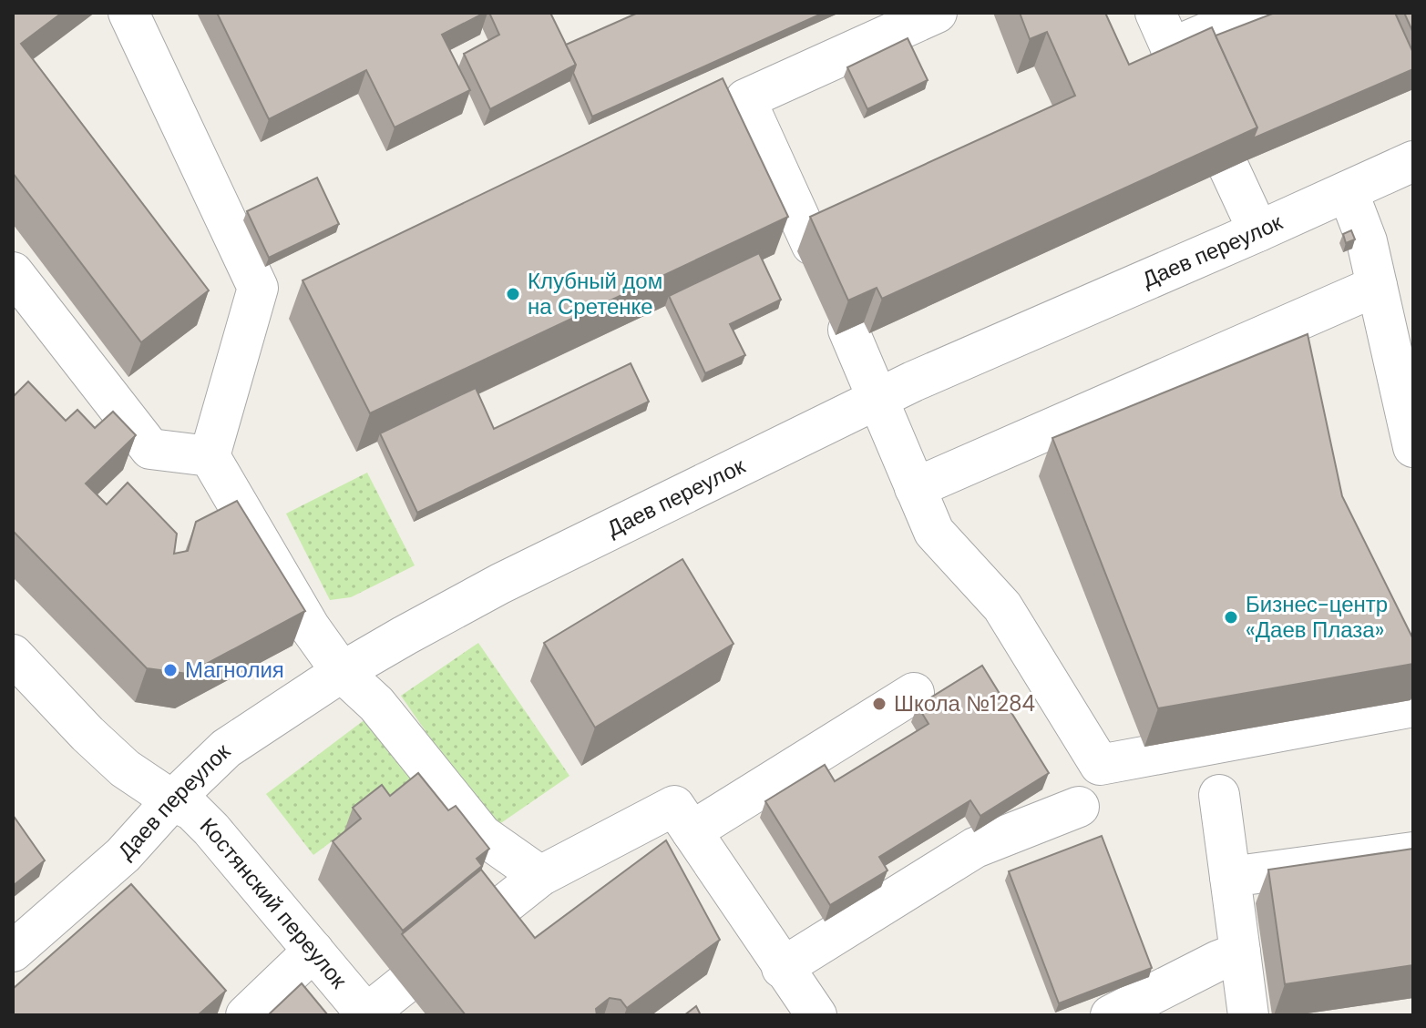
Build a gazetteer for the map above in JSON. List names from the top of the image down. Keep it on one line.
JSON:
{"streets":{"street":["Даев переулок","Костянский переулок"]},"crossings":[["Даев переулок","Костянский переулок"]],"places":["Клубный дом на Сретенке","Бизнес-центр «Даев Плаза»","Магнолия","Школа №1284"]}
